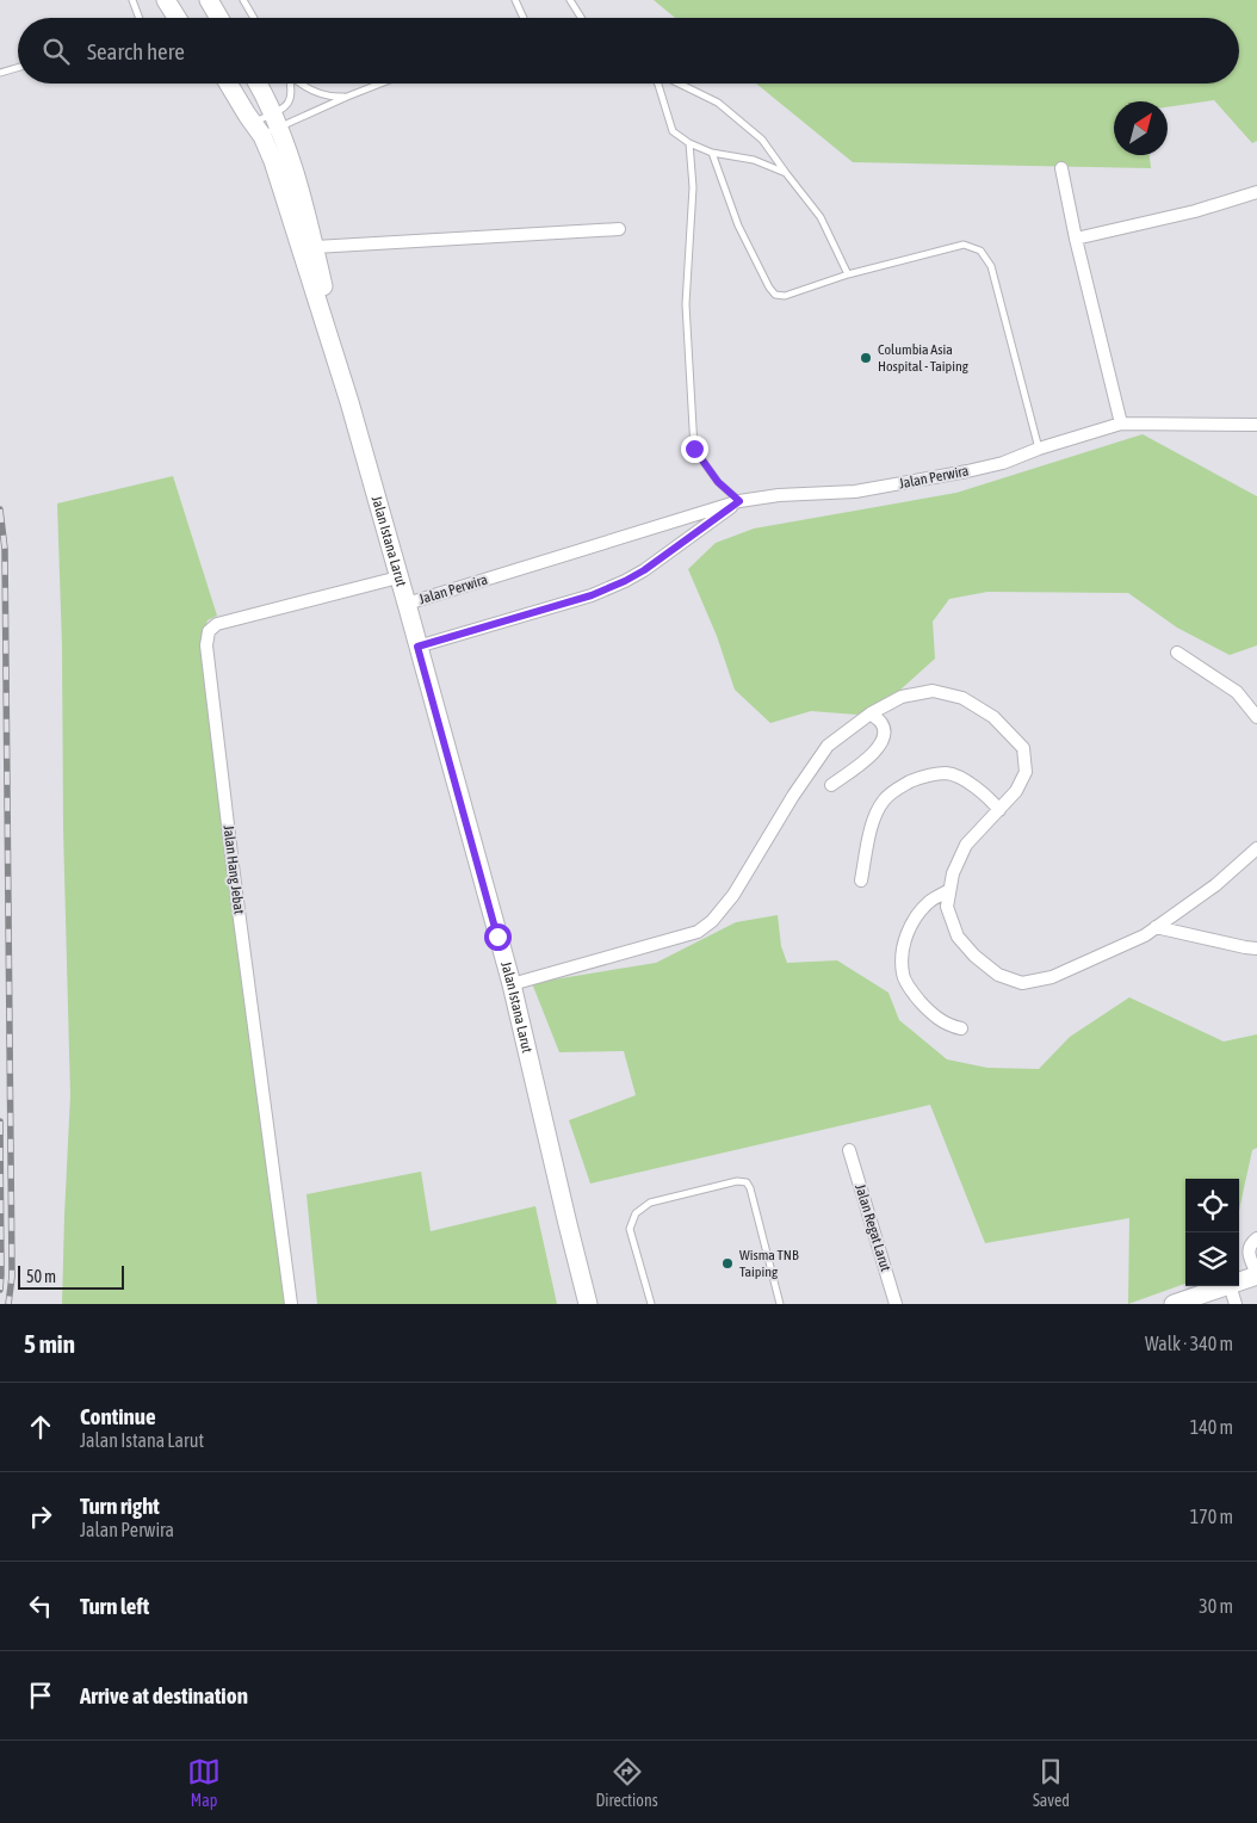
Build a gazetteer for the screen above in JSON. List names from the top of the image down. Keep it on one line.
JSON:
{"streets":{"main road":["Jalan Istana Larut"],"street":["Jalan Perwira","Jalan Hang Jebat","Jalan Regat Larut"]},"crossings":[["Jalan Perwira","Jalan Istana Larut"],["Jalan Istana Larut","Jalan Hang Jebat"]],"places":["Columbia Asia Hospital - Taiping","Wisma TNB Taiping"],"scale_bar":"50 m","north":"top right","page":{"search":"Search here","scale":"50 m","heading":["5 min","Walk · 340 m"],"list":[["Continue","Jalan Istana Larut","140 m"],["Turn right","Jalan Perwira","170 m"],["Turn left","30 m"],"Arrive at destination"],"nav":["Map","Directions","Saved"]}}
